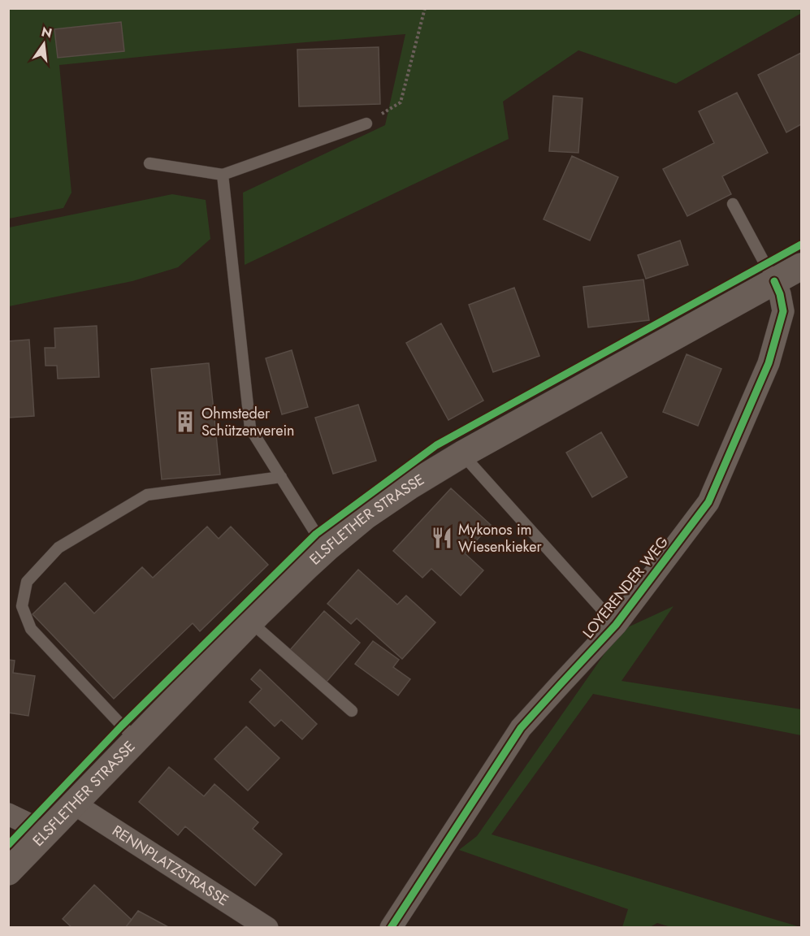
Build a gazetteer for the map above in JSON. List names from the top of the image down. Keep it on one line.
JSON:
{"streets":{"main road":["ELSFLETHER STRASSE"],"street":["LOYERENDER WEG","RENNPLATZSTRASSE"]},"crossings":[["ELSFLETHER STRASSE","LOYERENDER WEG"],["ELSFLETHER STRASSE","RENNPLATZSTRASSE"]],"places":{"building":["Ohmsteder Schützenverein"],"restaurant":["Mykonos im Wiesenkieker"]},"north":"top"}
